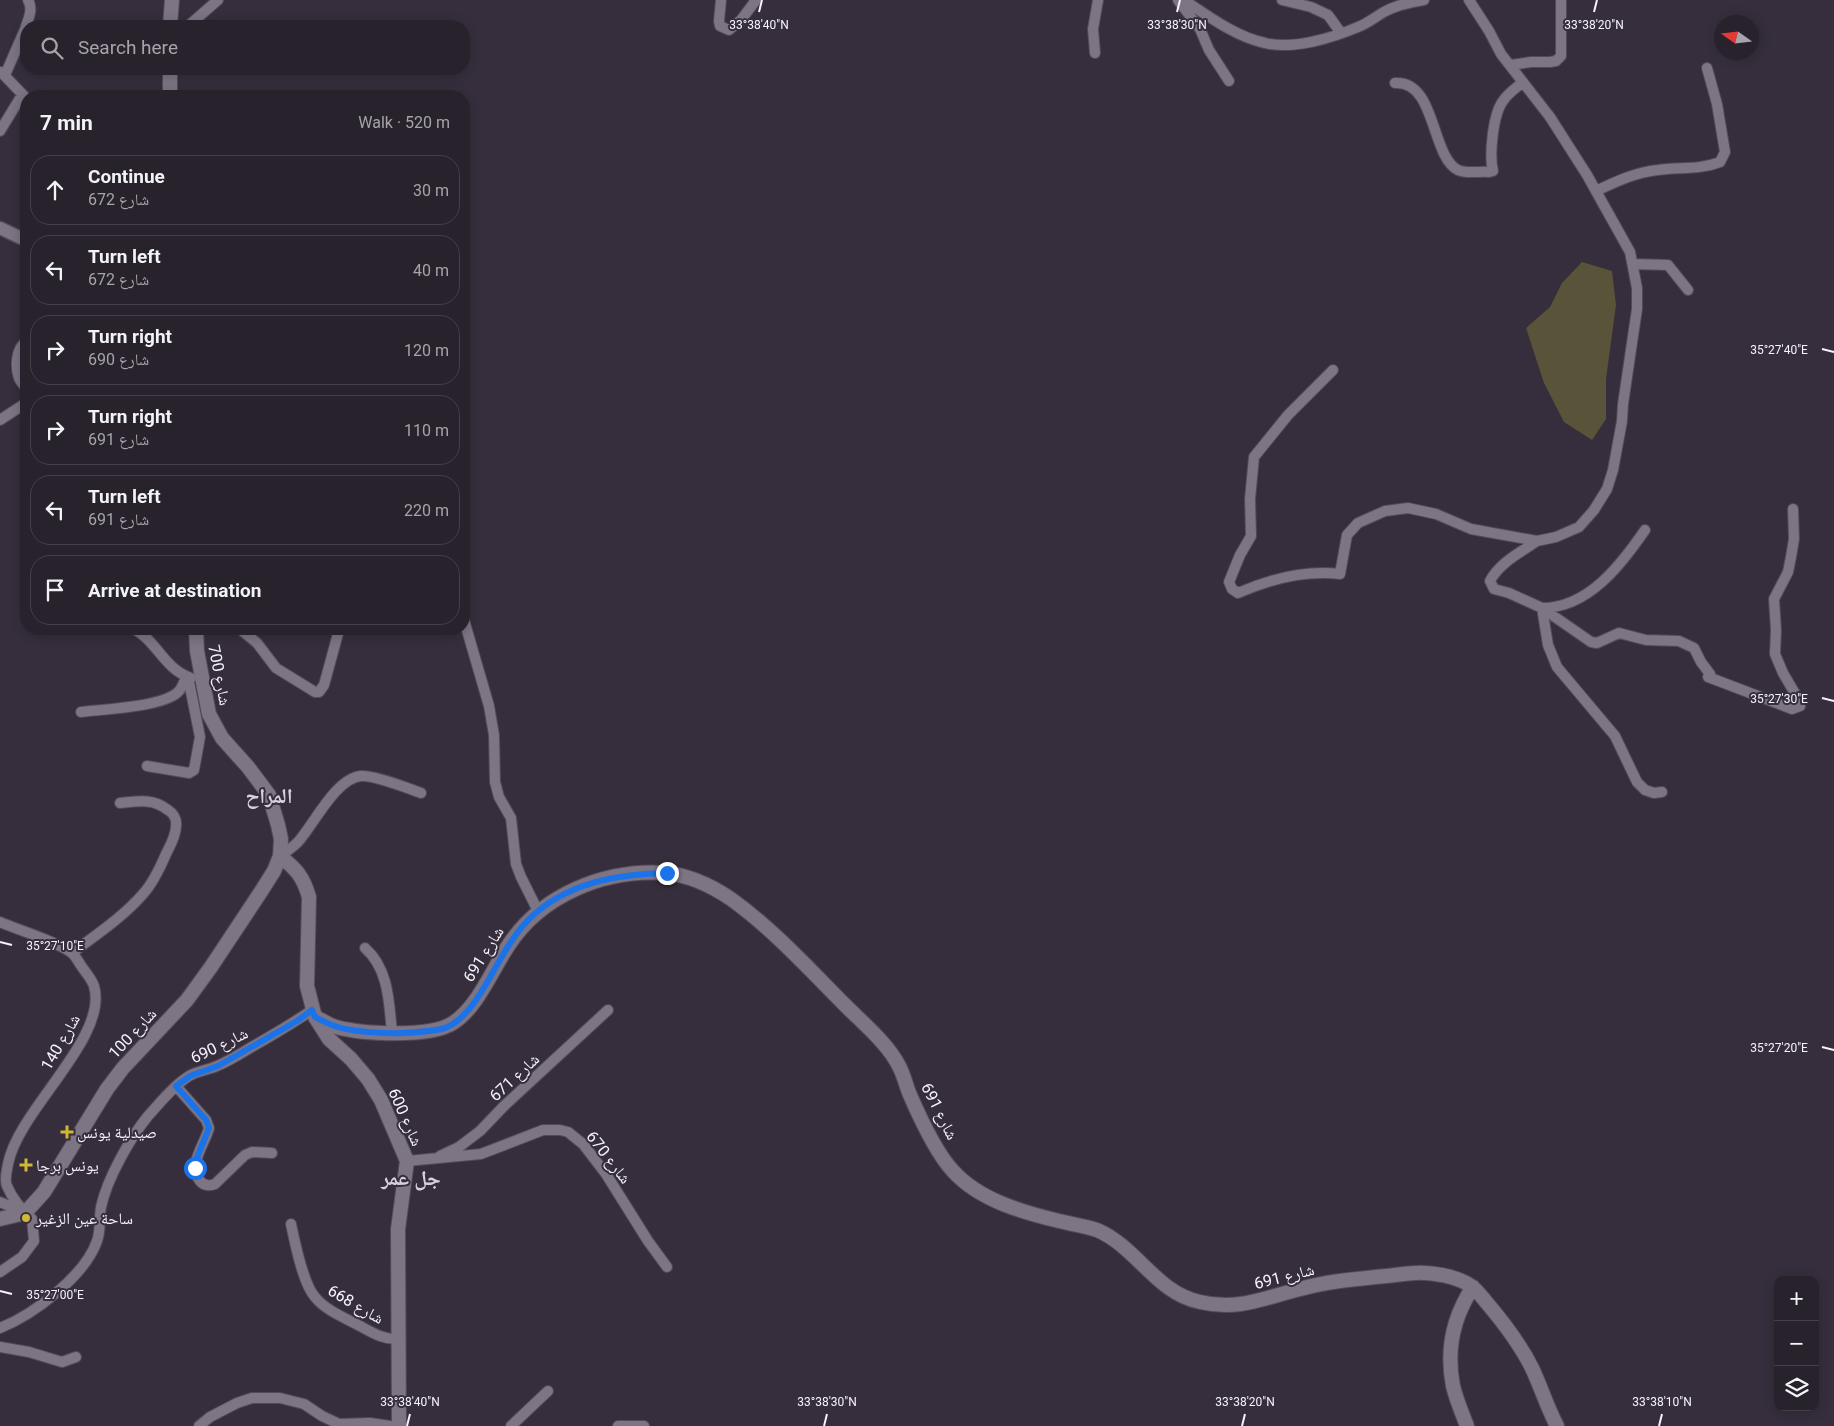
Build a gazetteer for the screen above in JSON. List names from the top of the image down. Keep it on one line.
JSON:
{"streets":{"main road":["شارع 700","شارع 691","شارع 100","شارع 600"],"street":["شارع 140","شارع 690","شارع 671","شارع 670","شارع 668"]},"crossings":[["شارع 700","شارع 100"],["شارع 700","شارع 600"],["شارع 691","شارع 690"],["شارع 691","شارع 600"],["شارع 100","شارع 140"],["شارع 100","شارع 600"],["شارع 690","شارع 600"],["شارع 671","شارع 670"],["شارع 600","شارع 670"],["شارع 600","شارع 668"]],"districts":["المراح","جل عمر"],"places":{"health":["صيدلية يونس","يونس برجا"],"other":["ساحة عين الزغير"]},"north":"left","page":{"search":"Search here","heading":["7 min","Walk · 520 m"],"list":[["Continue","شارع 672","30 m"],["Turn left","شارع 672","40 m"],["Turn right","شارع 690","120 m"],["Turn right","شارع 691","110 m"],["Turn left","شارع 691","220 m"],"Arrive at destination"],"map_buttons":["+","−"]},"coordinates":["33°38'40\"N","33°38'30\"N","33°38'20\"N","35°27'40\"E","35°27'30\"E","35°27'10\"E","35°27'20\"E","35°27'00\"E","33°38'10\"N"]}
